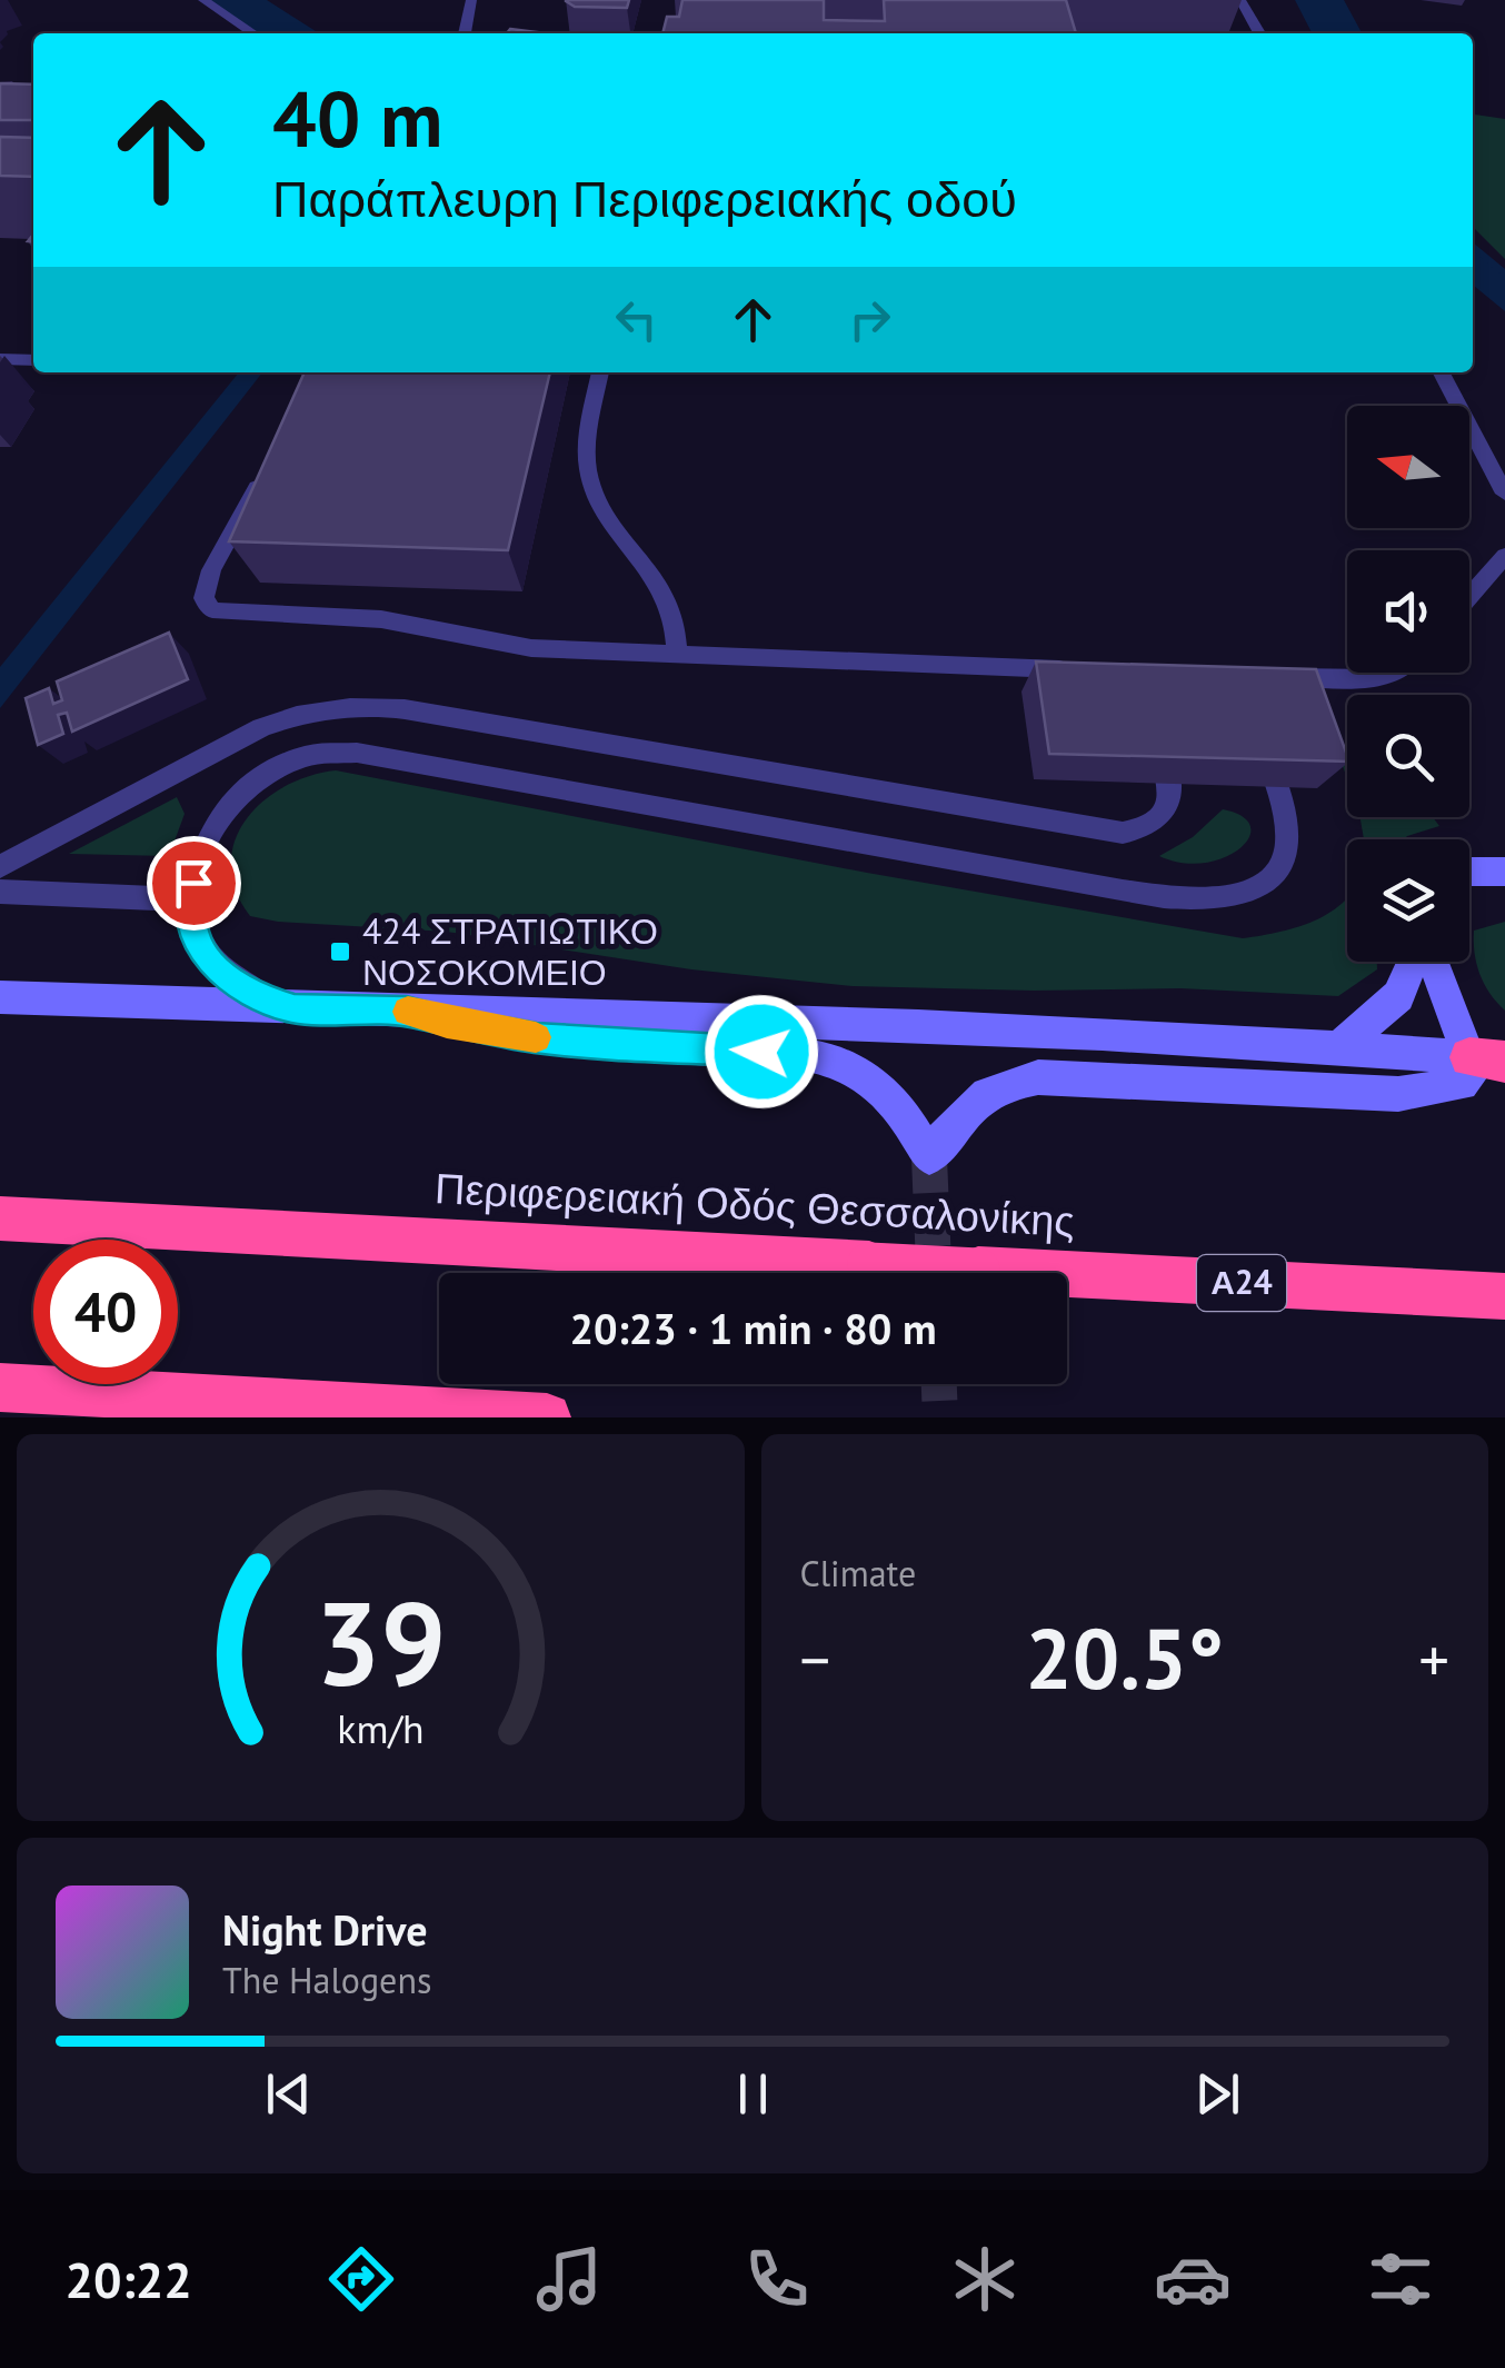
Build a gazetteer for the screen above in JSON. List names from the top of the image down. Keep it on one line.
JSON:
{"streets":{"highway":["Περιφερειακή Οδός Θεσσαλονίκης","Α24"]},"places":{"transit":["424 ΣΤΡΑΤΙΩΤΙΚΟ ΝΟΣΟΚΟΜΕΙΟ"]},"north":"left","page":{"turn":["40 m","Παράπλευρη Περιφερειακής οδού"],"limit":"40","trip":"20:23 · 1 min · 80 m","tile":"Climate","heat":["−","20.5°","+"],"song":["Night Drive","The Halogens"],"tabs":"20:22","gauge":["39","km/h"]}}
